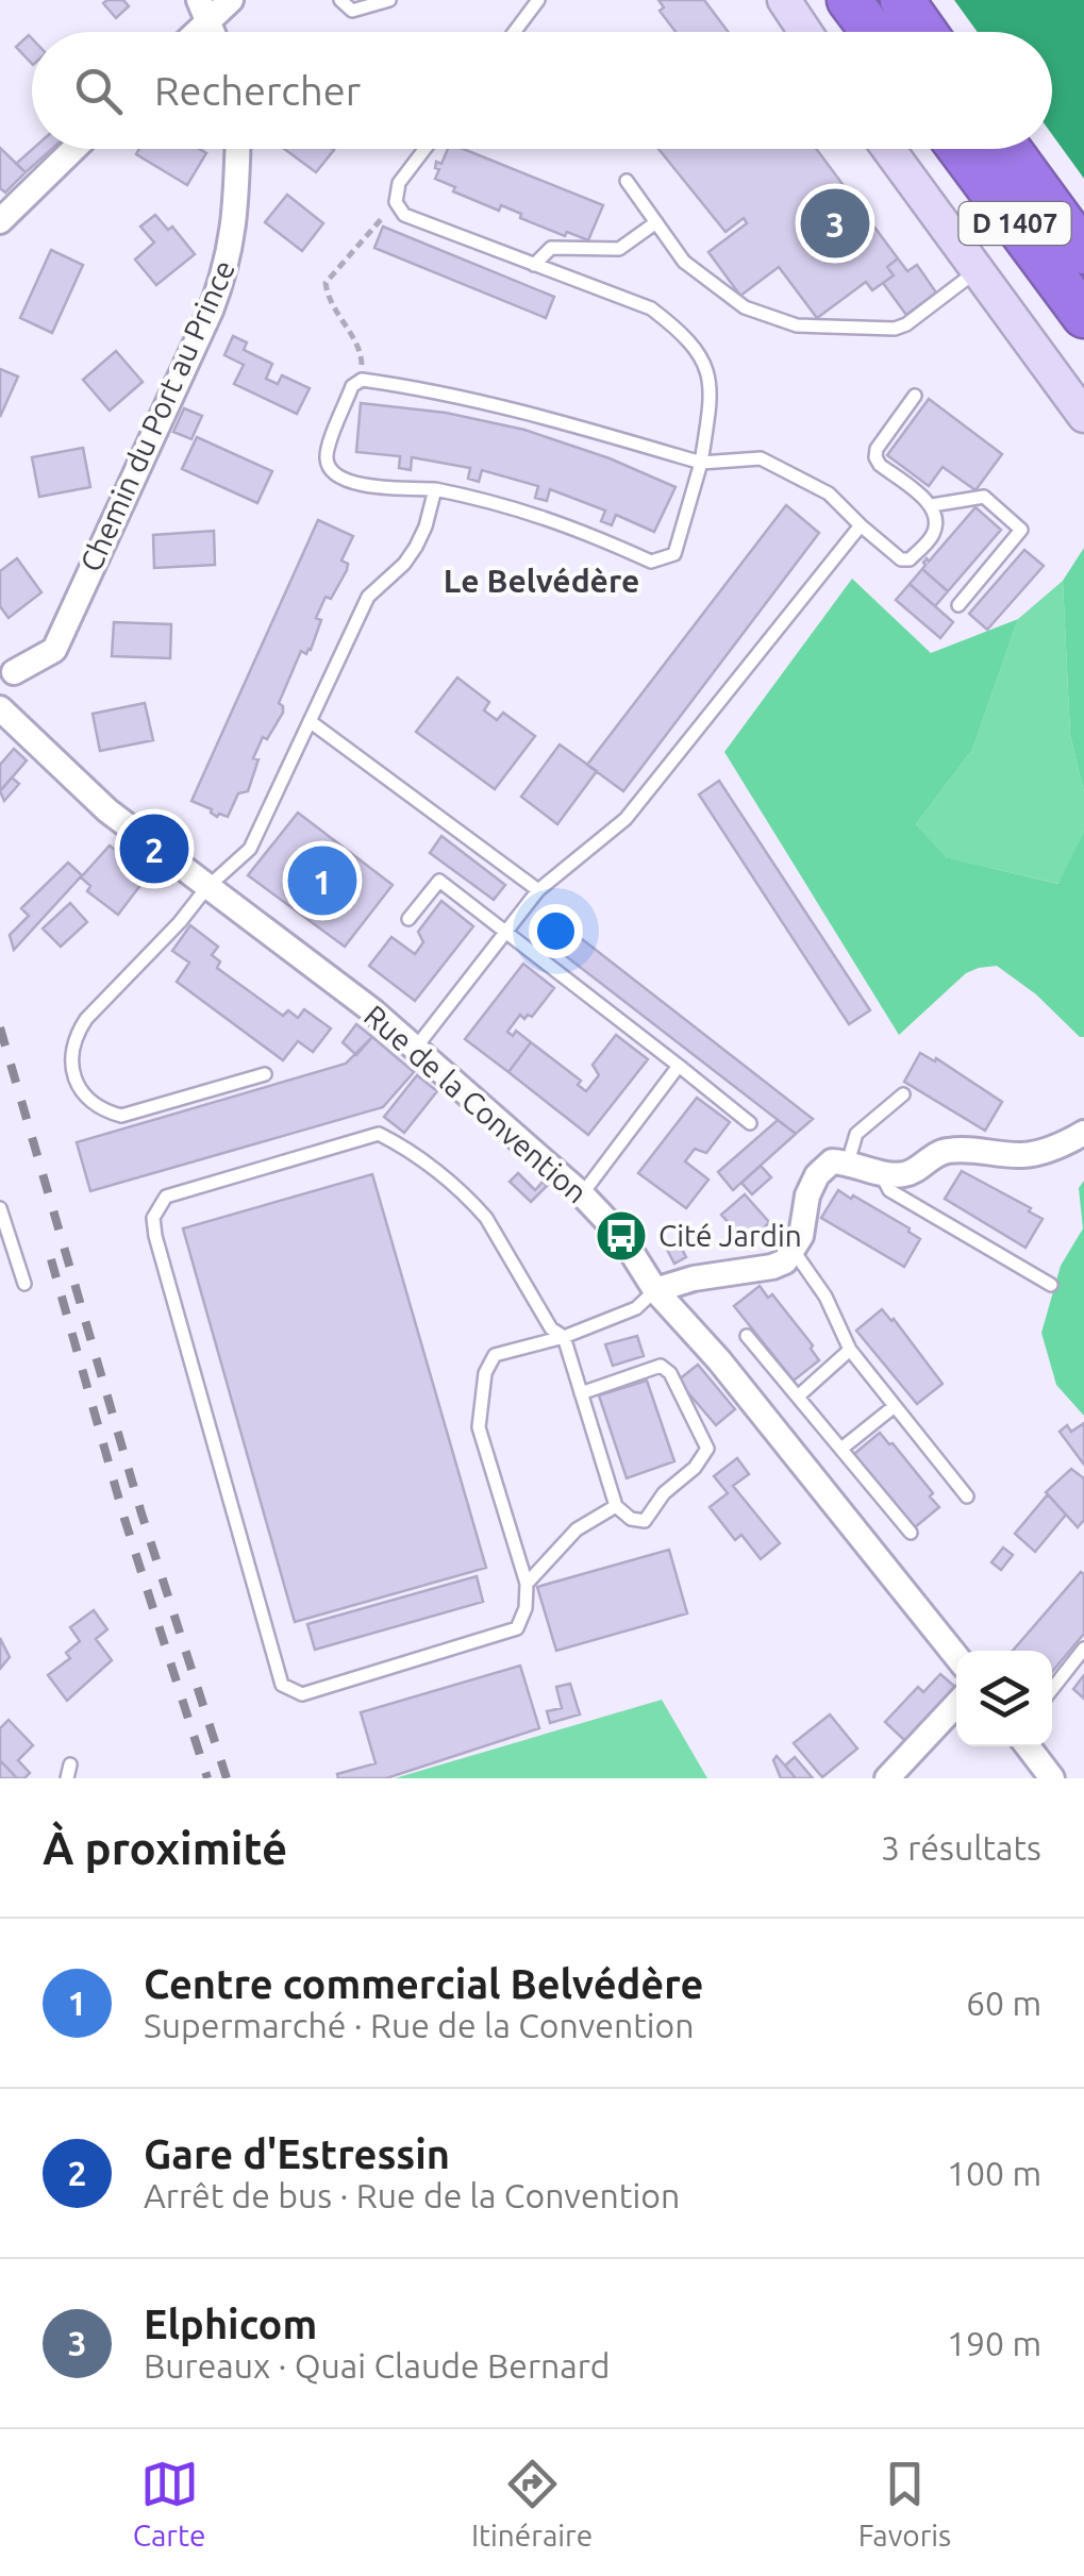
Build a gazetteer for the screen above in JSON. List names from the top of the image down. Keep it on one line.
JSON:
{"streets":{"highway":["D 1407"],"street":["Chemin du Port au Prince","Rue de la Convention"]},"districts":["Le Belvédère"],"places":{"bus stop":["Cité Jardin"]},"page":{"search":"Rechercher","pins":["3","2","1"],"heading":["À proximité","3 résultats"],"list":[{"mark":"1","name":"Centre commercial Belvédère","note":"Supermarché · Rue de la Convention","value":"60 m"},{"mark":"2","name":"Gare d'Estressin","note":"Arrêt de bus · Rue de la Convention","value":"100 m"},{"mark":"3","name":"Elphicom","note":"Bureaux · Quai Claude Bernard","value":"190 m"}],"nav":["Carte","Itinéraire","Favoris"]}}
